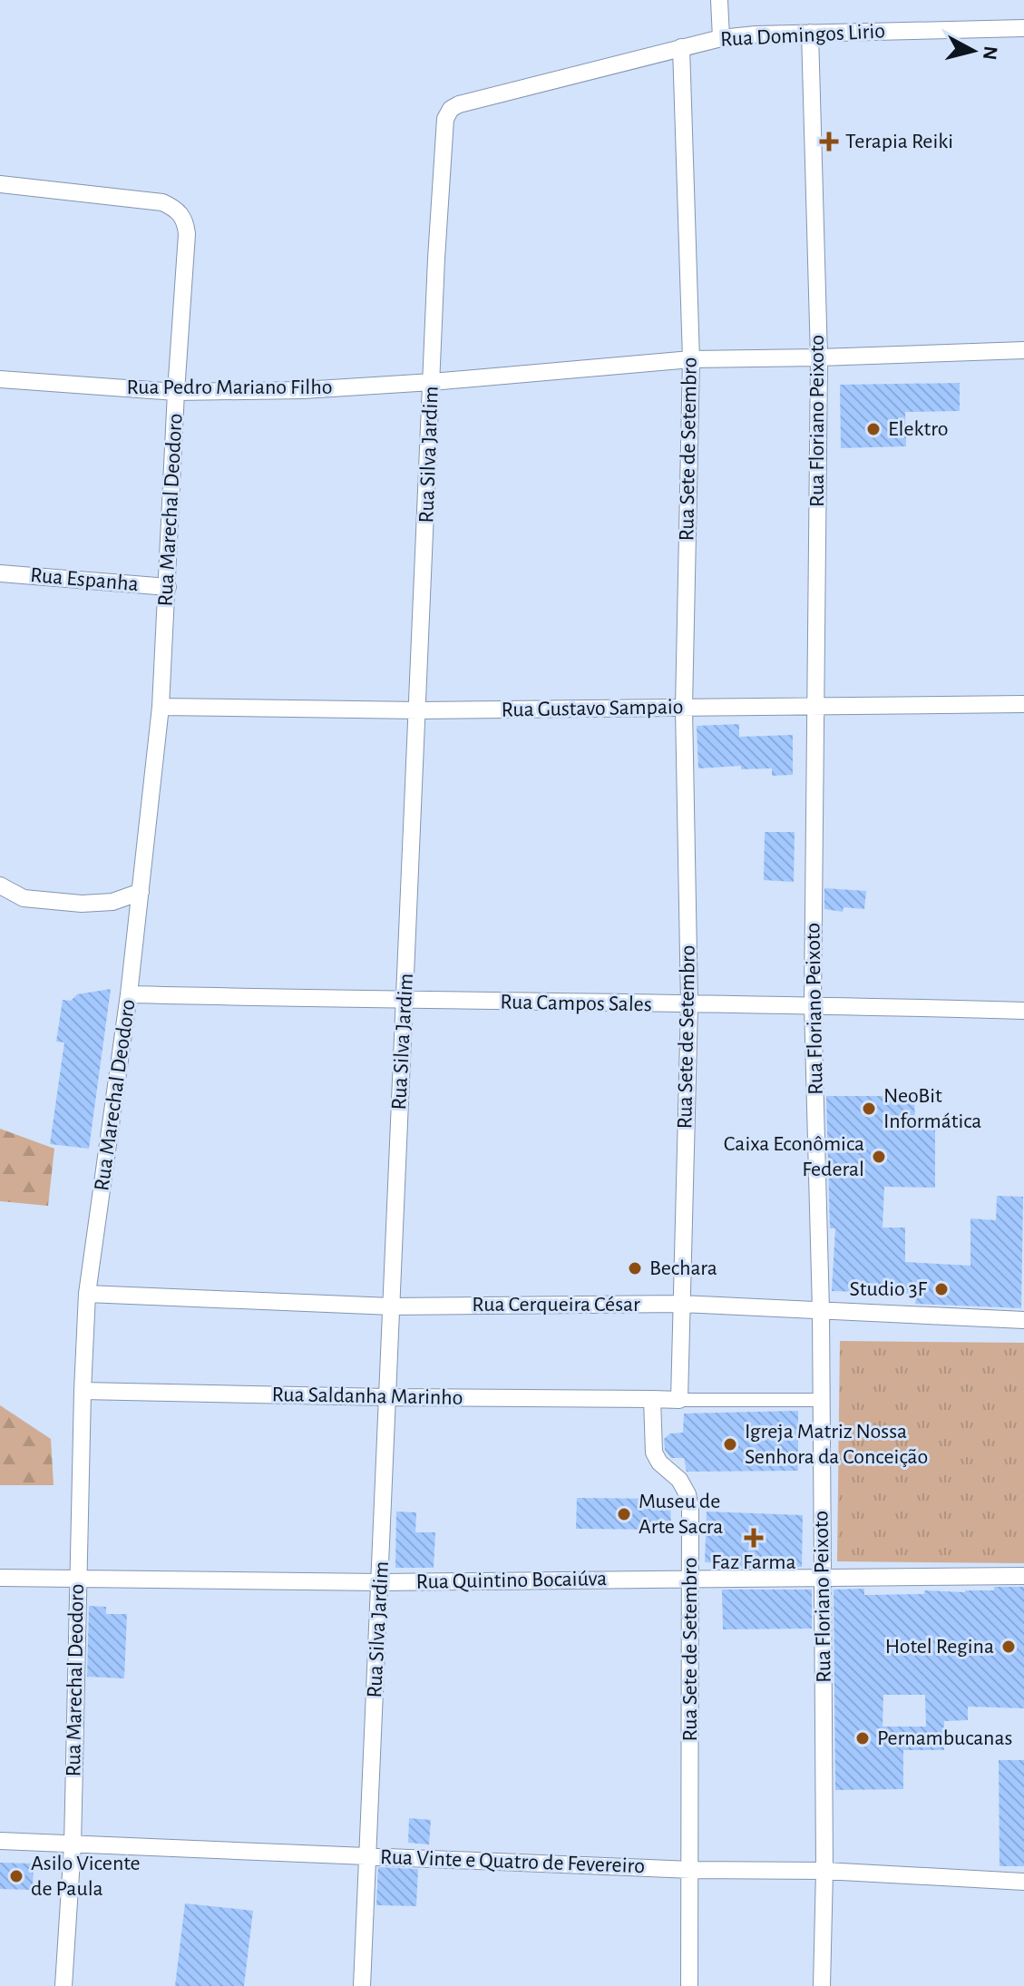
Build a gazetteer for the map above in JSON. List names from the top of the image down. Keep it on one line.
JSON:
{"streets":{"street":["Rua Domingos Lirio","Rua Pedro Mariano Filho","Rua Floriano Peixoto","Rua Sete de Setembro","Rua Silva Jardim","Rua Marechal Deodoro","Rua Espanha","Rua Gustavo Sampaio","Rua Campos Sales","Rua Cerqueira César","Rua Saldanha Marinho","Rua Quintino Bocaiúva","Rua Vinte e Quatro de Fevereiro"]},"crossings":[["Rua Domingos Lirio","Rua Floriano Peixoto"],["Rua Domingos Lirio","Rua Sete de Setembro"],["Rua Domingos Lirio","Rua Silva Jardim"],["Rua Pedro Mariano Filho","Rua Floriano Peixoto"],["Rua Pedro Mariano Filho","Rua Sete de Setembro"],["Rua Pedro Mariano Filho","Rua Silva Jardim"],["Rua Pedro Mariano Filho","Rua Marechal Deodoro"],["Rua Floriano Peixoto","Rua Gustavo Sampaio"],["Rua Floriano Peixoto","Rua Campos Sales"],["Rua Floriano Peixoto","Rua Cerqueira César"],["Rua Floriano Peixoto","Rua Quintino Bocaiúva"],["Rua Floriano Peixoto","Rua Vinte e Quatro de Fevereiro"],["Rua Sete de Setembro","Rua Gustavo Sampaio"],["Rua Sete de Setembro","Rua Campos Sales"],["Rua Sete de Setembro","Rua Cerqueira César"],["Rua Sete de Setembro","Rua Saldanha Marinho"],["Rua Sete de Setembro","Rua Quintino Bocaiúva"],["Rua Sete de Setembro","Rua Vinte e Quatro de Fevereiro"],["Rua Silva Jardim","Rua Gustavo Sampaio"],["Rua Silva Jardim","Rua Campos Sales"],["Rua Silva Jardim","Rua Cerqueira César"],["Rua Silva Jardim","Rua Saldanha Marinho"],["Rua Silva Jardim","Rua Quintino Bocaiúva"],["Rua Silva Jardim","Rua Vinte e Quatro de Fevereiro"],["Rua Marechal Deodoro","Rua Espanha"],["Rua Marechal Deodoro","Rua Gustavo Sampaio"],["Rua Marechal Deodoro","Rua Campos Sales"],["Rua Marechal Deodoro","Rua Cerqueira César"],["Rua Marechal Deodoro","Rua Saldanha Marinho"],["Rua Marechal Deodoro","Rua Quintino Bocaiúva"],["Rua Marechal Deodoro","Rua Vinte e Quatro de Fevereiro"]],"places":{"health":["Terapia Reiki","Faz Farma"],"other":["Elektro","NeoBit Informática","Caixa Econômica Federal","Bechara","Studio 3F","Igreja Matriz Nossa Senhora da Conceição","Museu de Arte Sacra","Hotel Regina","Pernambucanas","Asilo Vicente de Paula"]},"north":"right"}
